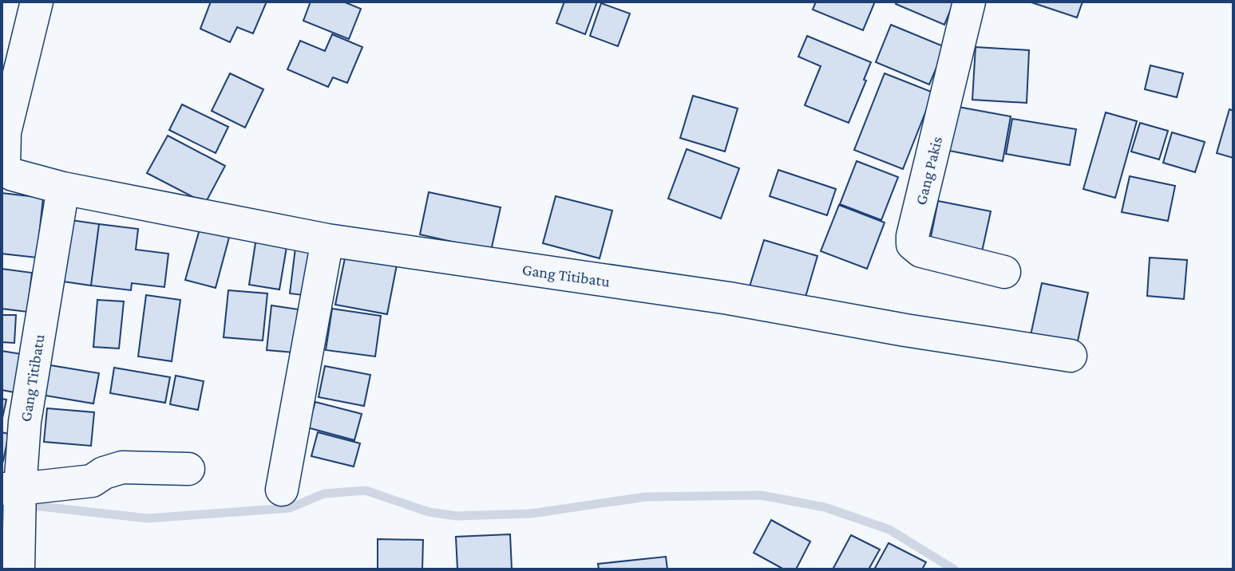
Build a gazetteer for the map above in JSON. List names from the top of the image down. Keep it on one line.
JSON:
{"streets":{"street":["Gang Pakis","Gang Titibatu"]}}
